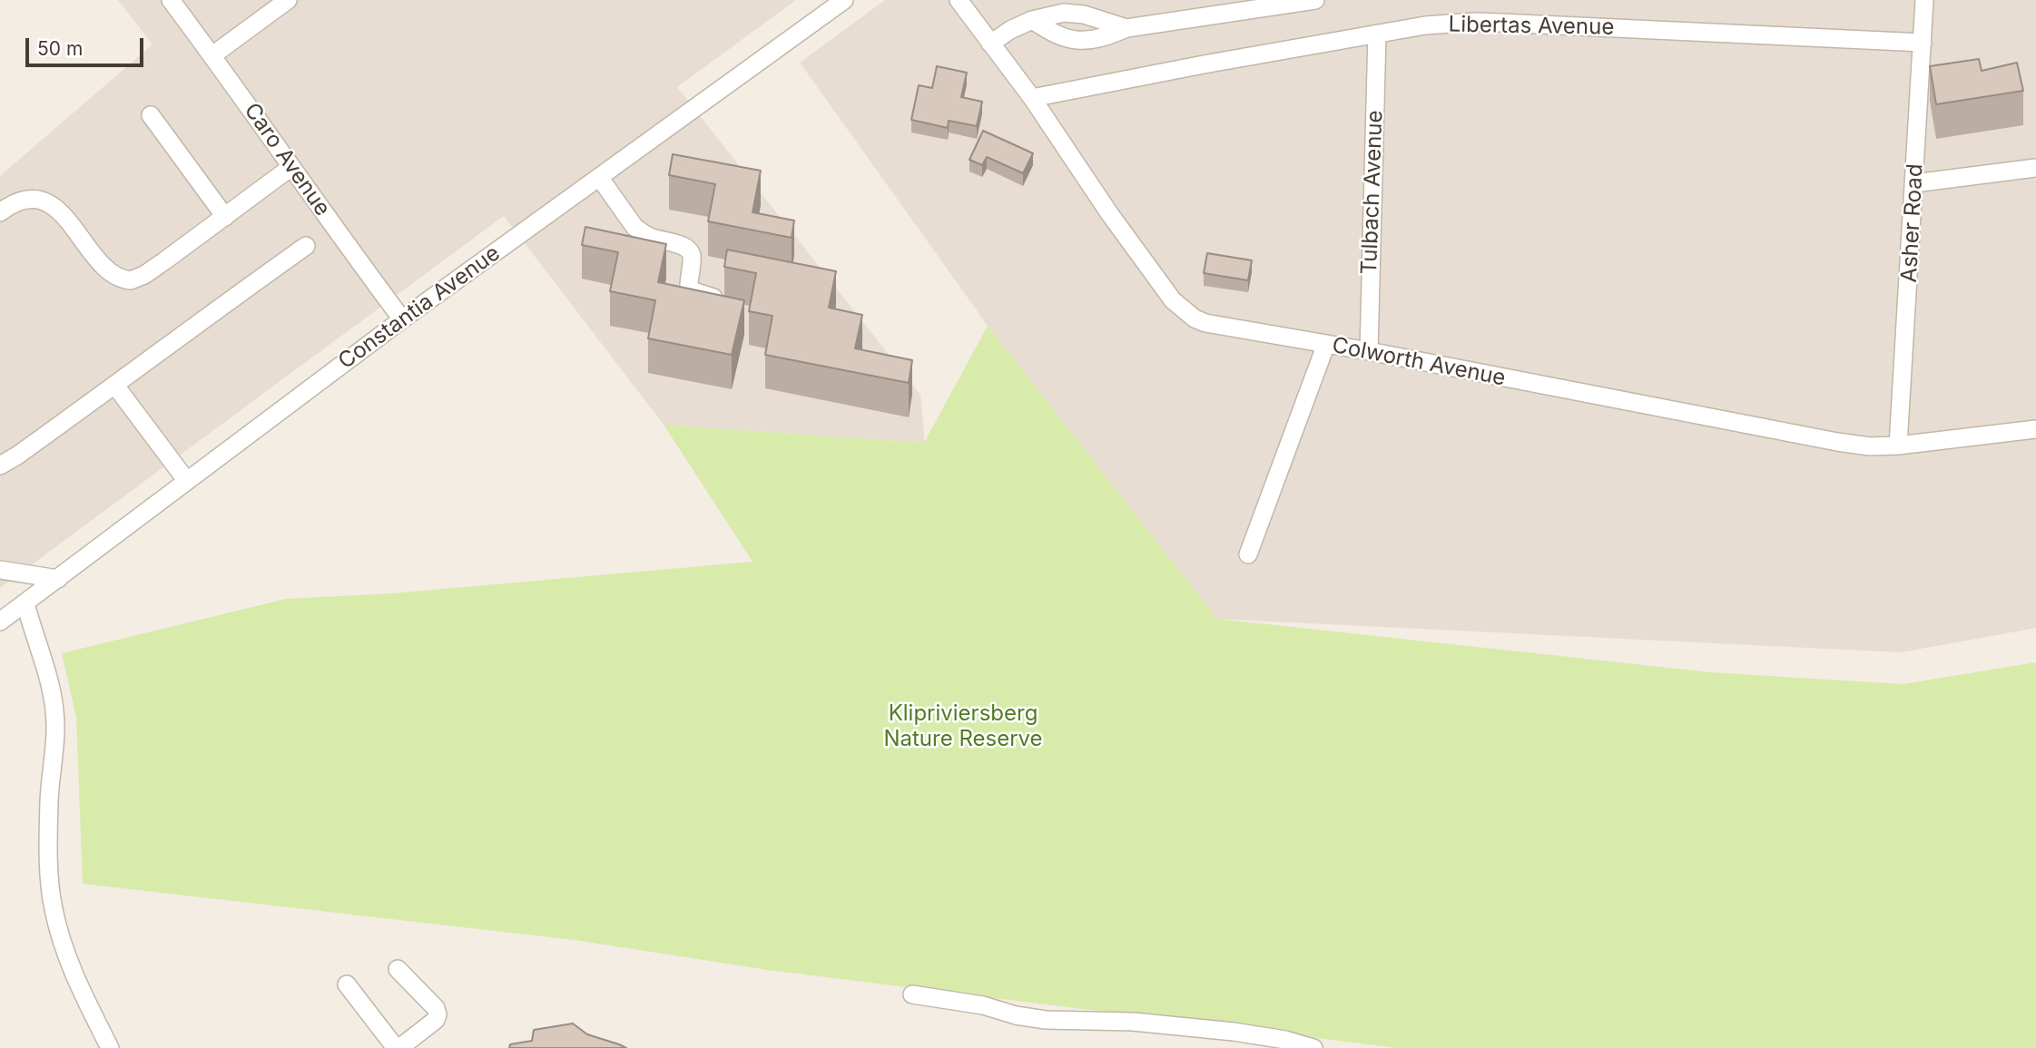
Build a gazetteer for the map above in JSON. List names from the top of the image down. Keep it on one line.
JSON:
{"streets":{"street":["Libertas Avenue","Caro Avenue","Tulbach Avenue","Asher Road","Constantia Avenue","Colworth Avenue"]},"crossings":[["Libertas Avenue","Tulbach Avenue"],["Libertas Avenue","Asher Road"],["Libertas Avenue","Colworth Avenue"],["Caro Avenue","Constantia Avenue"],["Tulbach Avenue","Colworth Avenue"],["Asher Road","Colworth Avenue"]],"parks":["Klipriviersberg Nature Reserve"],"scale_bar":"50 m"}
